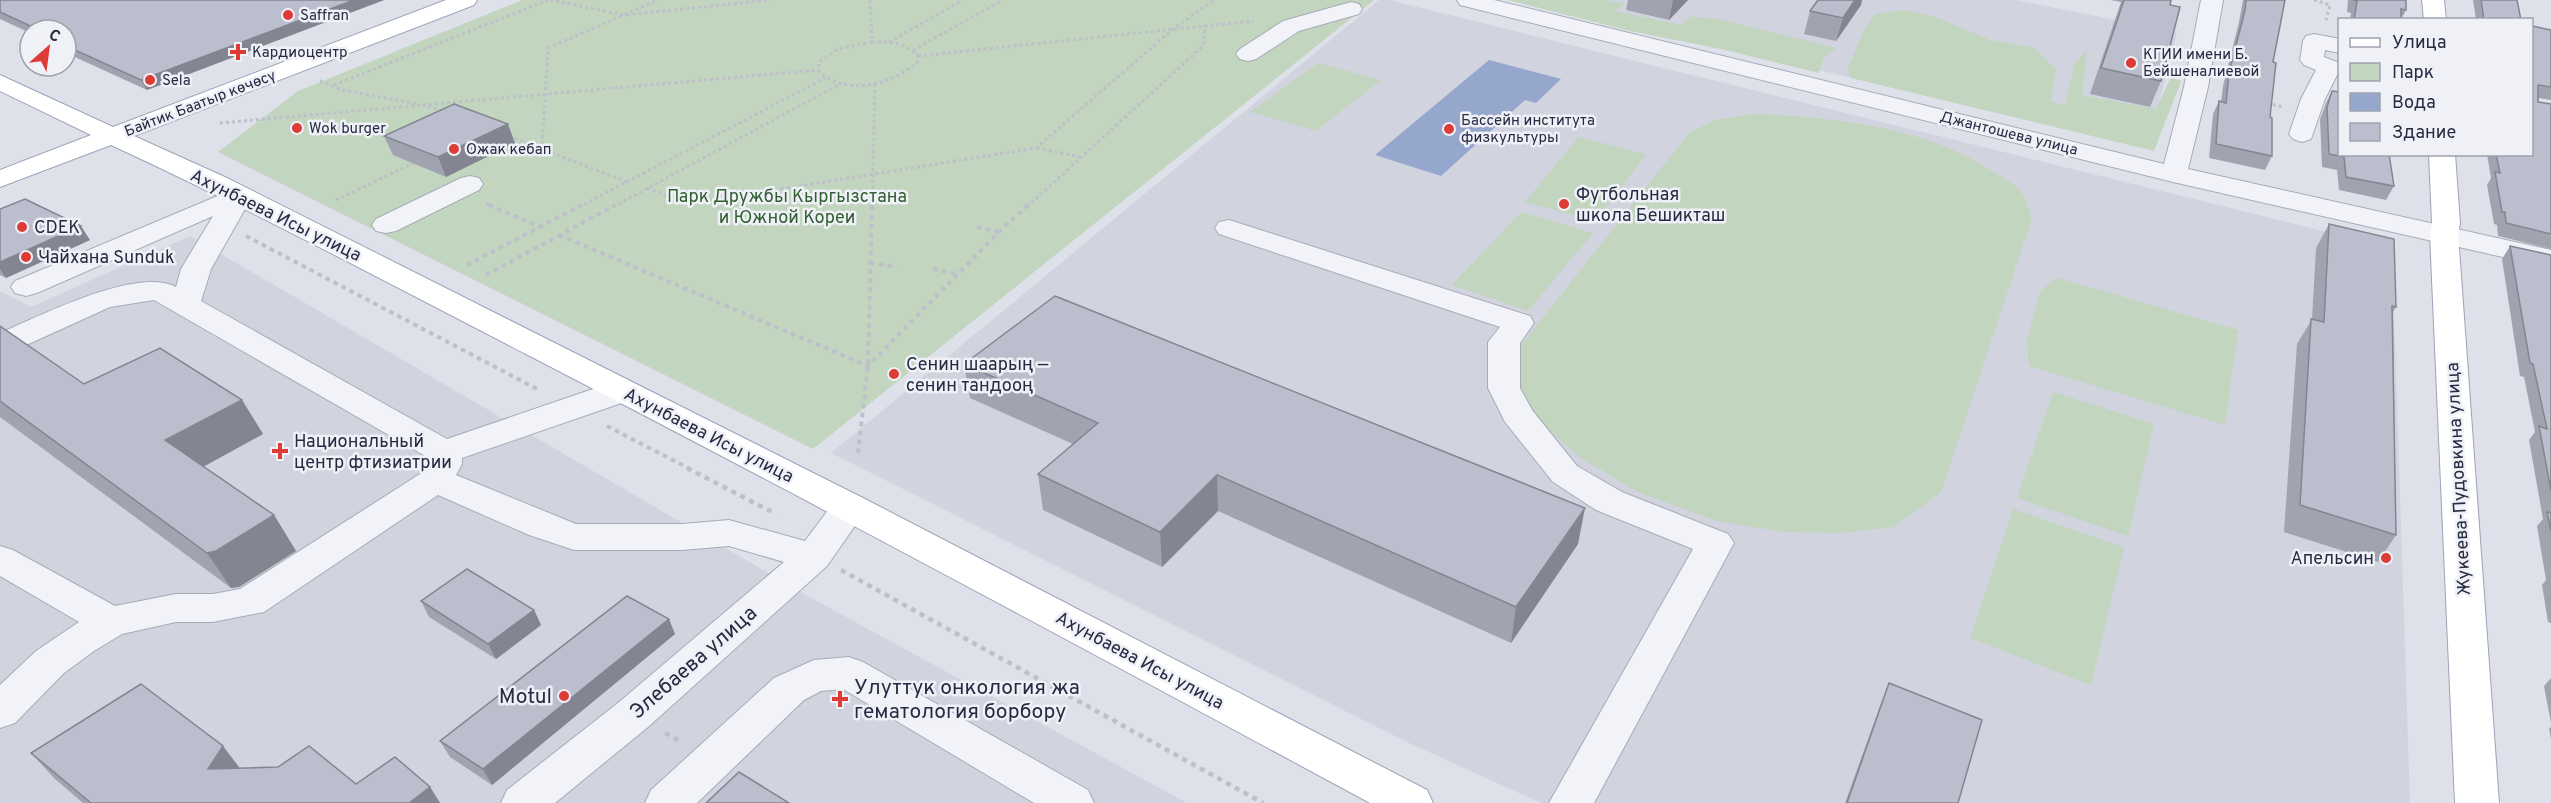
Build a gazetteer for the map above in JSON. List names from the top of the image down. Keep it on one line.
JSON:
{"streets":{"main road":["Байтик Баатыр көчөсү","Ахунбаева Исы улица","Жукеева-Пудовкина улица"],"street":["Джантошева улица","Элебаева улица"]},"crossings":[["Байтик Баатыр көчөсү","Ахунбаева Исы улица"],["Джантошева улица","Жукеева-Пудовкина улица"],["Ахунбаева Исы улица","Элебаева улица"]],"parks":["Парк Дружбы Кыргызстана и Южной Кореи"],"places":{"other":["Saffran","КГИИ имени Б. Бейшеналиевой","Sela","Wok burger","Бассейн института физкультуры","Ожак кебап","Футбольная школа Бешикташ","CDEK","Чайхана Sunduk","Сенин шаарың — сенин тандооң","Апельсин","Motul"],"health":["Кардиоцентр","Национальный центр фтизиатрии","Улуттук онкология жа гематология борбору"]},"legend":["Улица","Парк","Вода","Здание"],"north":"top right"}
